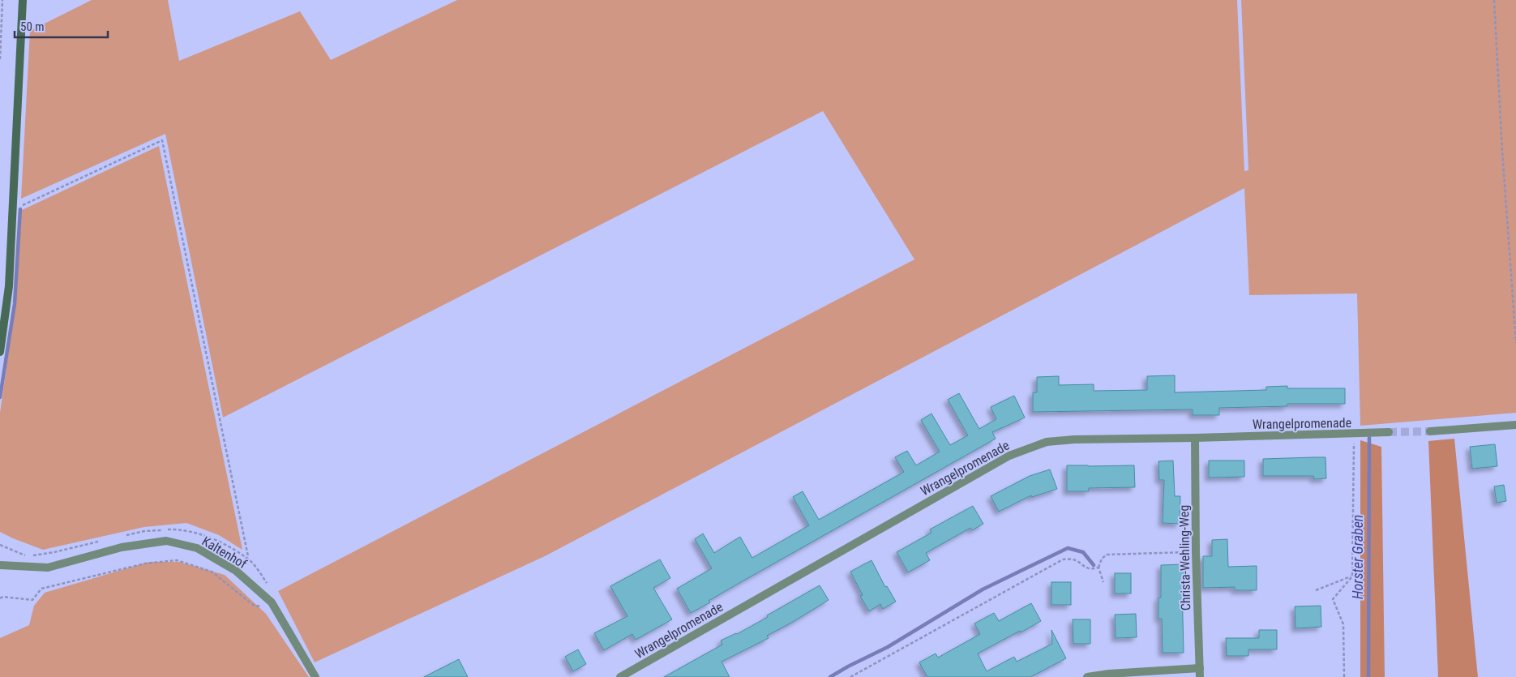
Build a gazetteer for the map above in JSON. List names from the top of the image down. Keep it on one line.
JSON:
{"streets":{"street":["Wrangelpromenade","Kaltenhof","Christa-Wehling-Weg"]},"crossings":[["Wrangelpromenade","Christa-Wehling-Weg"]],"water":["Horster Graben"],"scale_bar":"50 m"}
